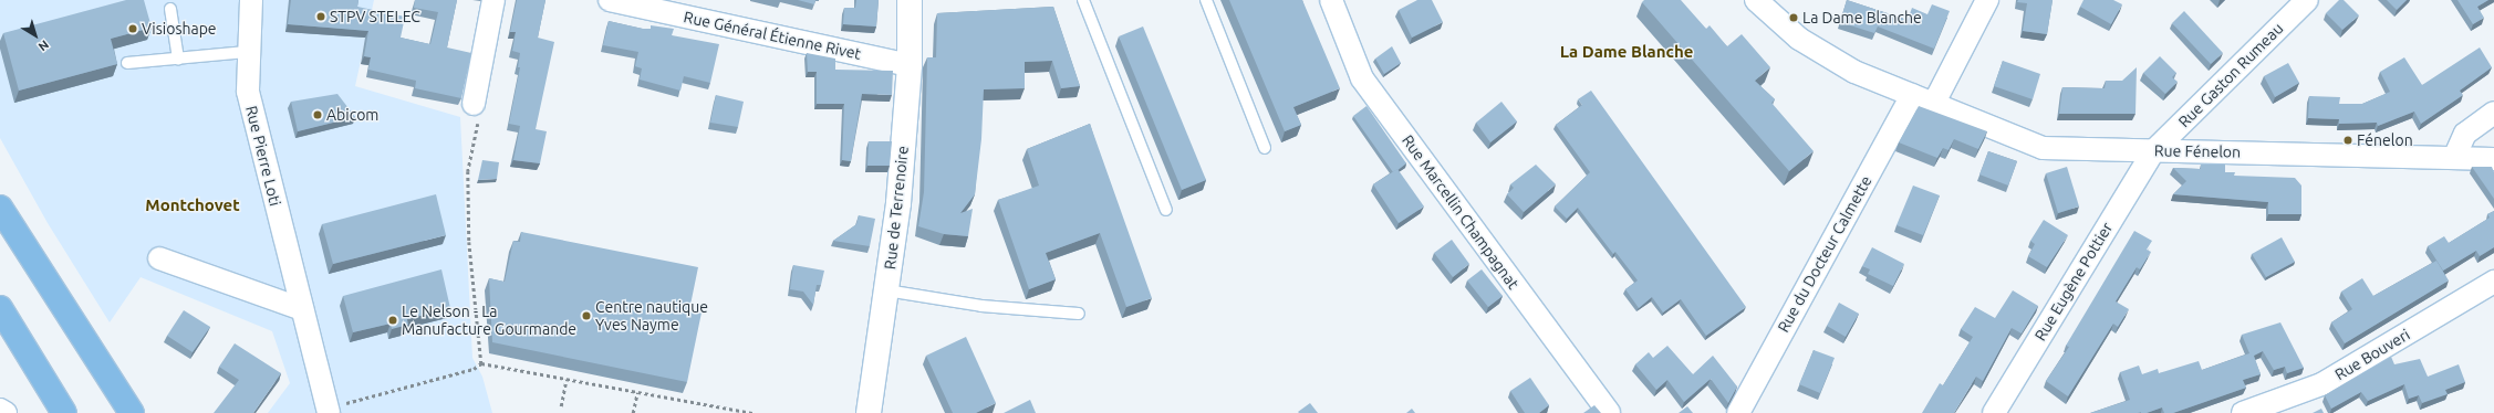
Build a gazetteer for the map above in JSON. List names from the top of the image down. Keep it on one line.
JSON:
{"streets":{"street":["Rue Général Étienne Rivet","Rue Gaston Rumeau","Rue Fénelon","Rue Pierre Loti","Rue de Terrenoire","Rue Marcellin Champagnat","Rue du Docteur Calmette","Rue Eugène Pottier","Rue Bouveri"]},"crossings":[["Rue Général Étienne Rivet","Rue de Terrenoire"],["Rue Gaston Rumeau","Rue Fénelon"],["Rue Gaston Rumeau","Rue Eugène Pottier"],["Rue Fénelon","Rue du Docteur Calmette"],["Rue Fénelon","Rue Eugène Pottier"]],"districts":["La Dame Blanche","Montchovet"],"places":["STPV STELEC","La Dame Blanche","Visioshape","Abicom","Fénelon","Centre nautique Yves Nayme","Le Nelson - La Manufacture Gourmande"],"north":"bottom right"}
